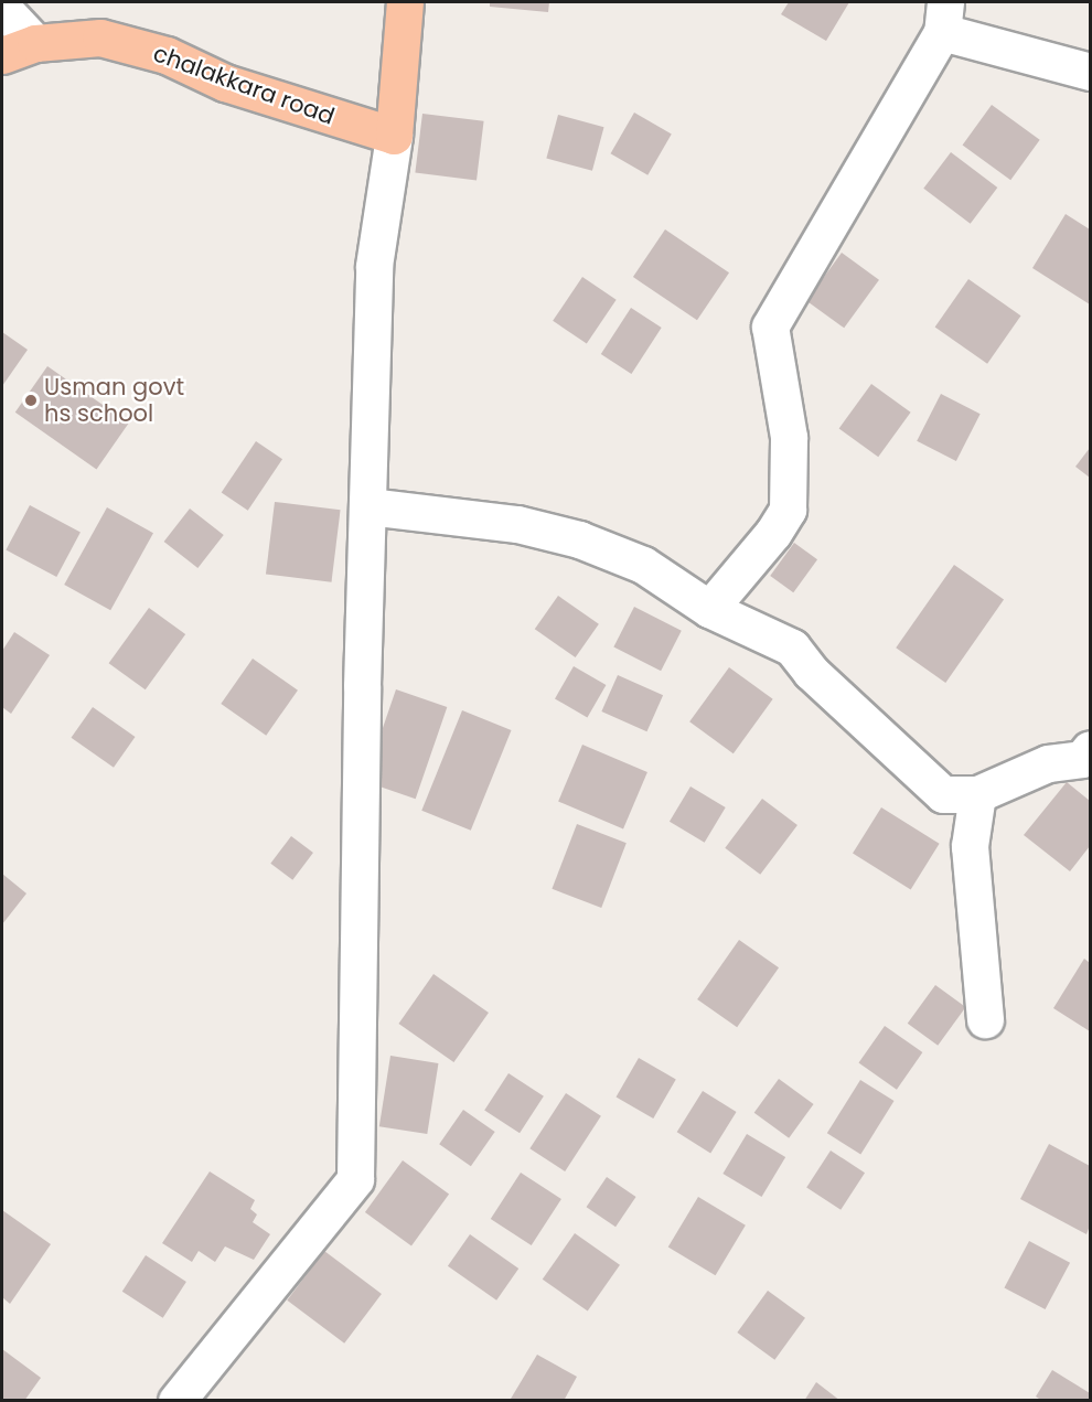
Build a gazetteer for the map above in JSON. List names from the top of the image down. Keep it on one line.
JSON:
{"streets":{"main road":["chalakkara road"]},"places":["Usman govt hs school"]}
